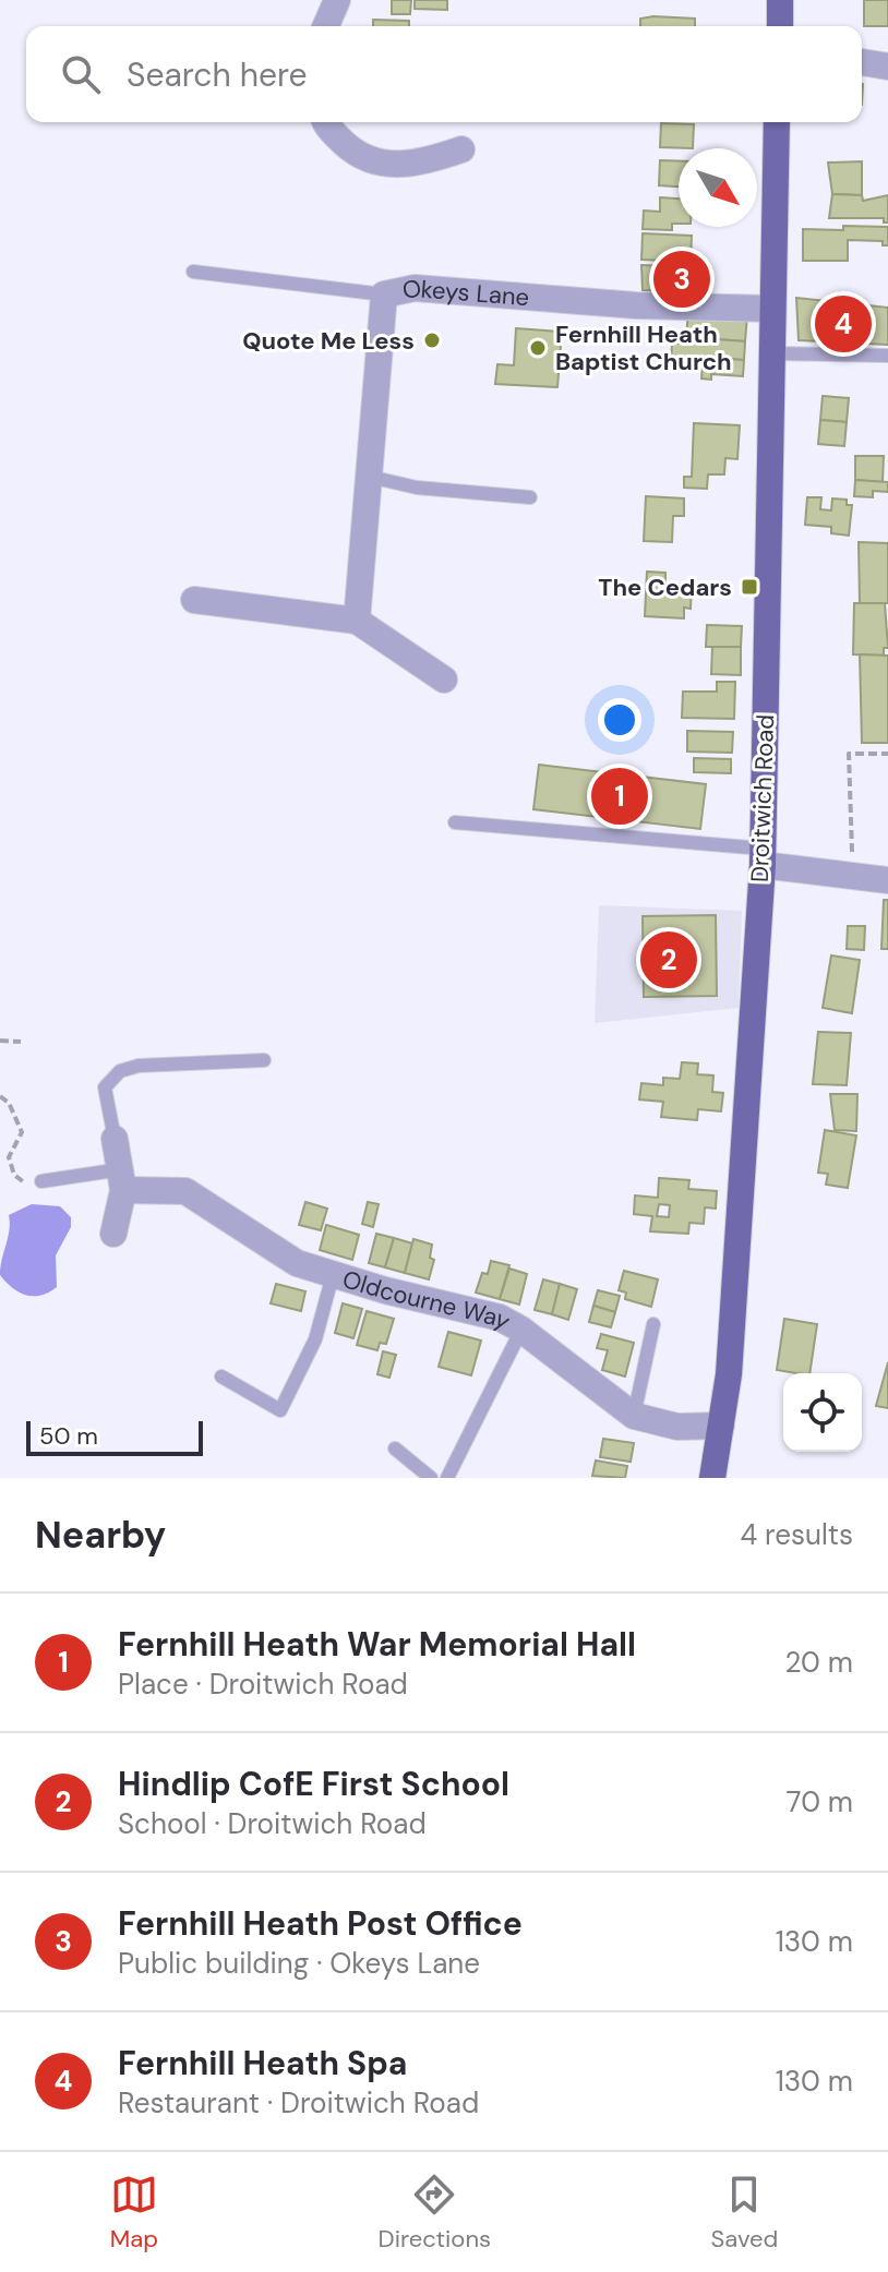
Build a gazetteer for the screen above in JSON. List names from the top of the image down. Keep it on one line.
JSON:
{"streets":{"main road":["Droitwich Road"],"street":["Okeys Lane","Oldcourne Way"]},"crossings":[["Okeys Lane","Droitwich Road"],["Droitwich Road","Oldcourne Way"]],"places":{"other":["Quote Me Less","Fernhill Heath Baptist Church"],"transit":["The Cedars"]},"scale_bar":"50 m","north":"bottom right","page":{"search":"Search here","pins":["3","4","1","2"],"scale":"50 m","heading":["Nearby","4 results"],"list":[{"mark":"1","name":"Fernhill Heath War Memorial Hall","note":"Place · Droitwich Road","value":"20 m"},{"mark":"2","name":"Hindlip CofE First School","note":"School · Droitwich Road","value":"70 m"},{"mark":"3","name":"Fernhill Heath Post Office","note":"Public building · Okeys Lane","value":"130 m"},{"mark":"4","name":"Fernhill Heath Spa","note":"Restaurant · Droitwich Road","value":"130 m"}],"nav":["Map","Directions","Saved"]}}
